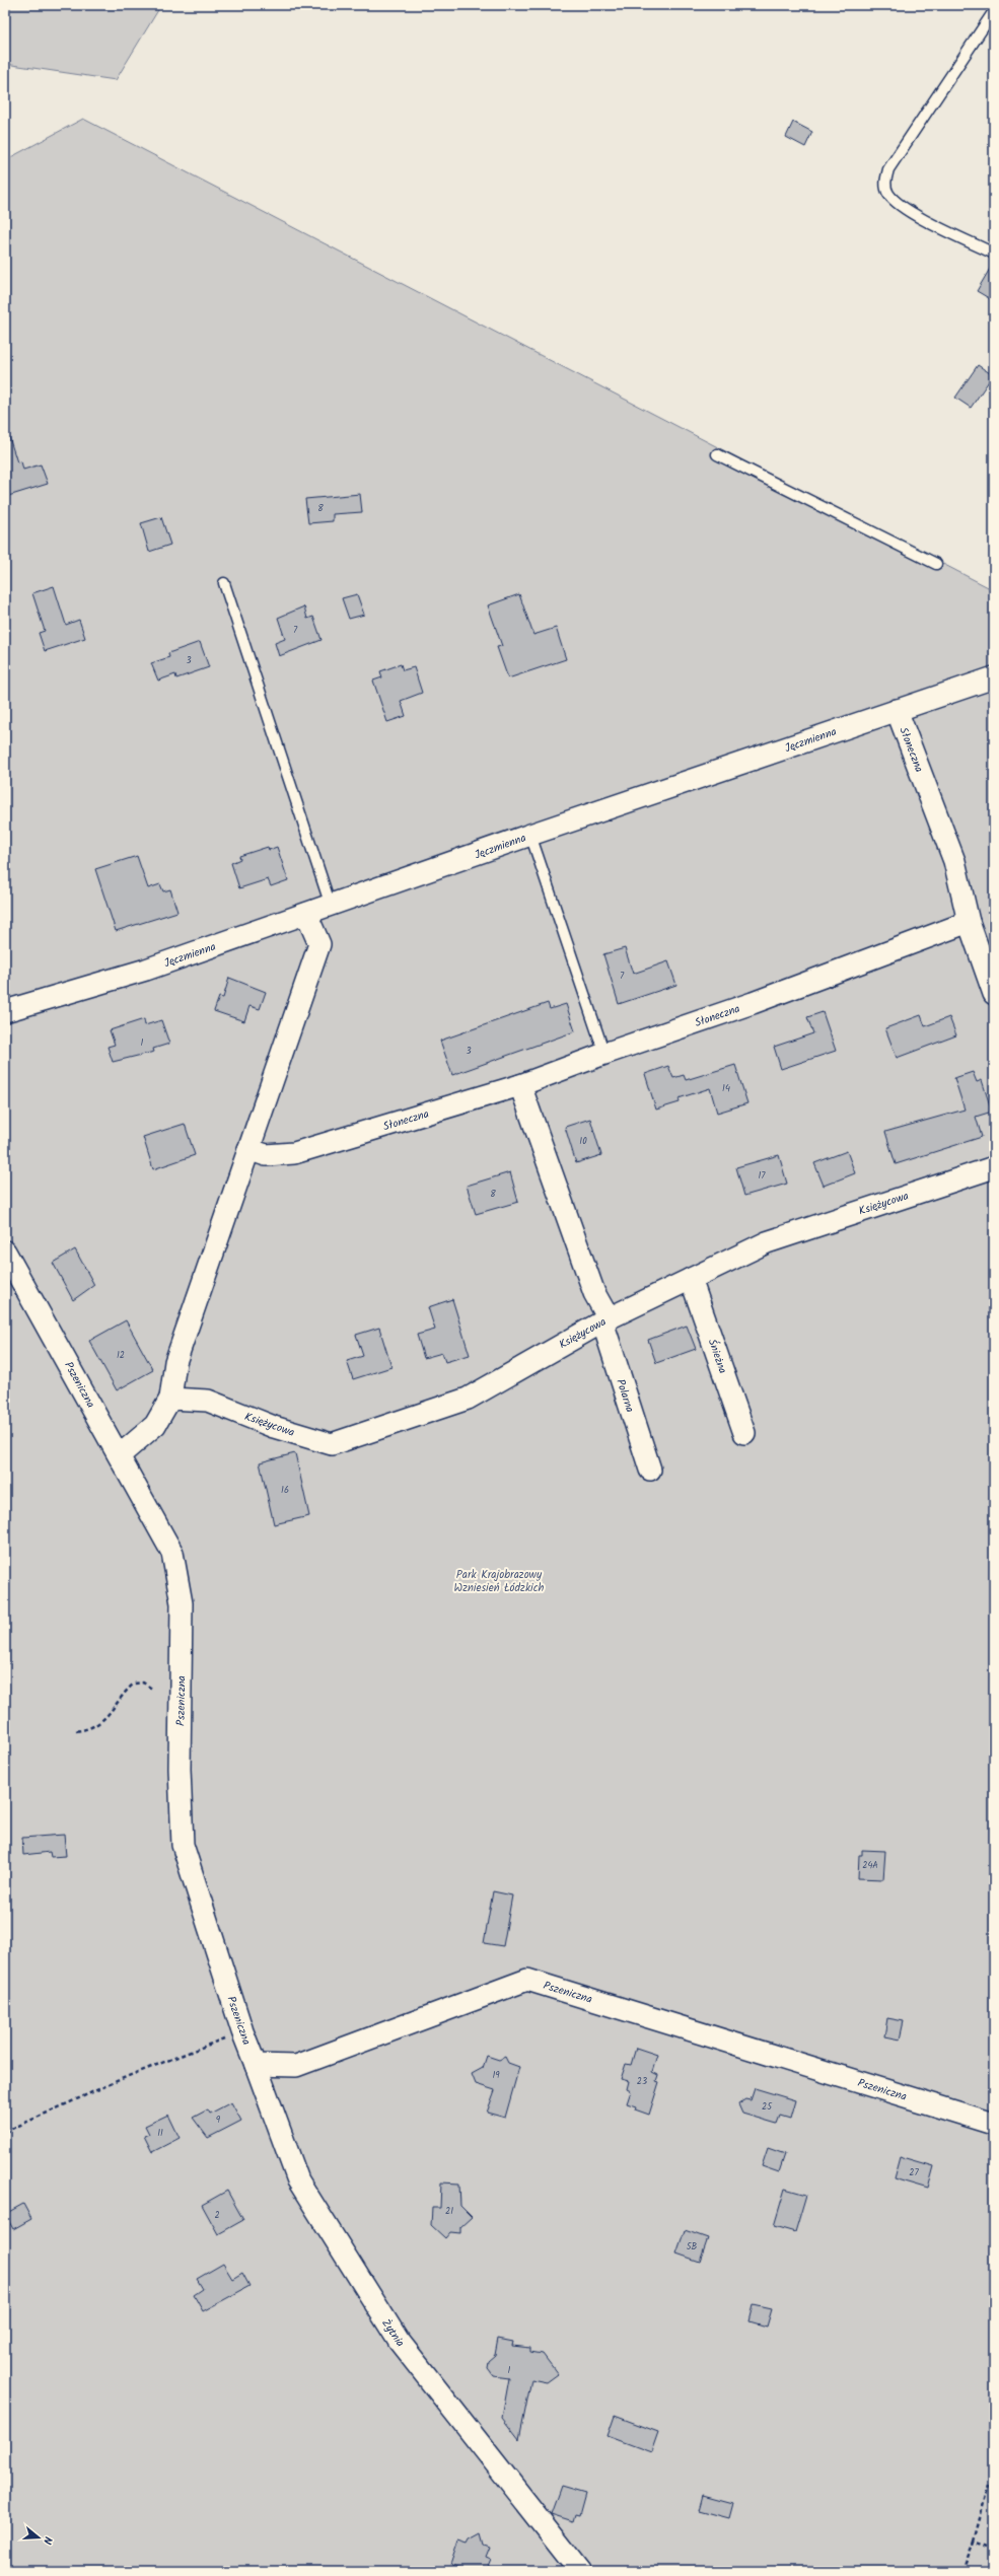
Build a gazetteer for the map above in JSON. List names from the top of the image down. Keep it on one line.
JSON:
{"streets":{"street":["Jęczmienna","Słoneczna","Księżycowa","Śnieżna","Pszeniczna","Polarna","Żytnia"]},"crossings":[["Jęczmienna","Słoneczna"],["Słoneczna","Polarna"],["Księżycowa","Śnieżna"],["Księżycowa","Polarna"],["Pszeniczna","Żytnia"]],"parks":["Park Krajobrazowy Wzniesień Łódzkich"],"house_numbers":["8","7","3","7","1","3","14","10","17","8","12","16","24A","19","23","25","9","11","27","21","2","5B","1"],"north":"right"}
